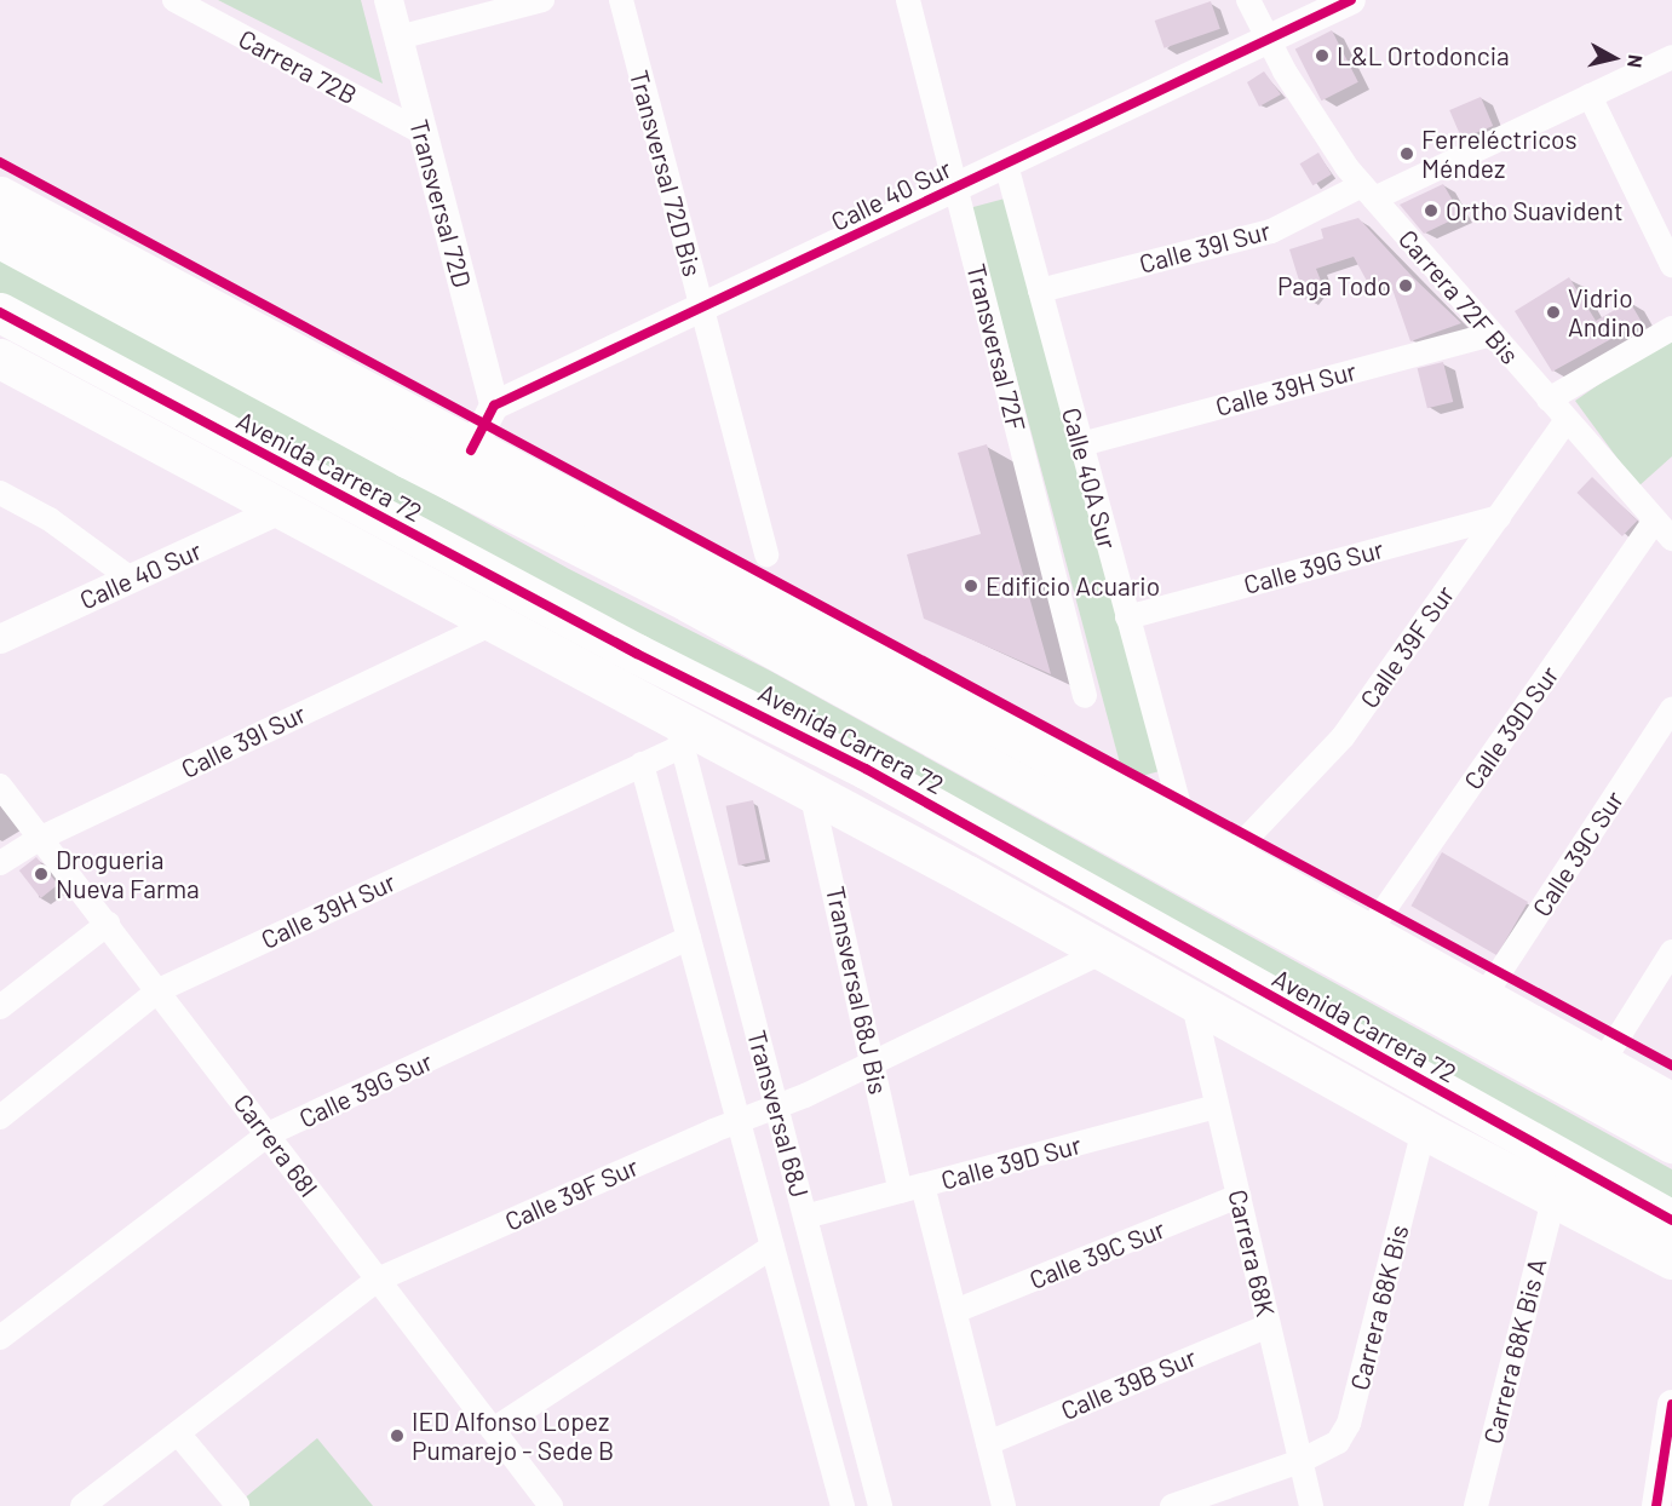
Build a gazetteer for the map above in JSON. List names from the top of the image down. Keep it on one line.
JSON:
{"streets":{"highway":["Avenida Carrera 72"],"street":["Carrera 72B","Transversal 72D Bis","Calle 40 Sur","Transversal 72D","Calle 39I Sur","Carrera 72F Bis","Transversal 72F","Calle 39H Sur","Calle 40A Sur","Calle 39G Sur","Calle 39F Sur","Calle 39D Sur","Calle 39C Sur","Transversal 68J Bis","Transversal 68J","Carrera 68I","Carrera 68K","Carrera 68K Bis","Carrera 68K Bis A","Calle 39B Sur"]},"crossings":[["Carrera 72B","Transversal 72D"],["Transversal 72D Bis","Calle 40 Sur"],["Calle 40 Sur","Transversal 72D"],["Calle 40 Sur","Carrera 72F Bis"],["Calle 40 Sur","Transversal 72F"],["Calle 40 Sur","Calle 40A Sur"],["Calle 39I Sur","Carrera 72F Bis"],["Calle 39I Sur","Calle 40A Sur"],["Calle 39I Sur","Carrera 68I"],["Carrera 72F Bis","Calle 39H Sur"],["Carrera 72F Bis","Calle 39F Sur"],["Carrera 72F Bis","Calle 39D Sur"],["Calle 39H Sur","Calle 40A Sur"],["Calle 39H Sur","Transversal 68J"],["Calle 39H Sur","Carrera 68I"],["Calle 40A Sur","Calle 39G Sur"],["Calle 39G Sur","Calle 39F Sur"],["Calle 39G Sur","Transversal 68J"],["Calle 39G Sur","Carrera 68I"],["Calle 39F Sur","Transversal 68J Bis"],["Calle 39F Sur","Transversal 68J"],["Calle 39F Sur","Carrera 68I"],["Calle 39D Sur","Transversal 68J Bis"],["Calle 39D Sur","Transversal 68J"],["Calle 39D Sur","Carrera 68K"],["Calle 39C Sur","Transversal 68J Bis"],["Calle 39C Sur","Carrera 68K"],["Transversal 68J Bis","Calle 39B Sur"],["Carrera 68K","Carrera 68K Bis"],["Carrera 68K","Calle 39B Sur"]],"places":["L&L Ortodoncia","Ferreléctricos Méndez","Ortho Suavident","Paga Todo","Vidrio Andino","Edificio Acuario","Drogueria Nueva Farma","IED Alfonso Lopez Pumarejo - Sede B"],"north":"right"}
